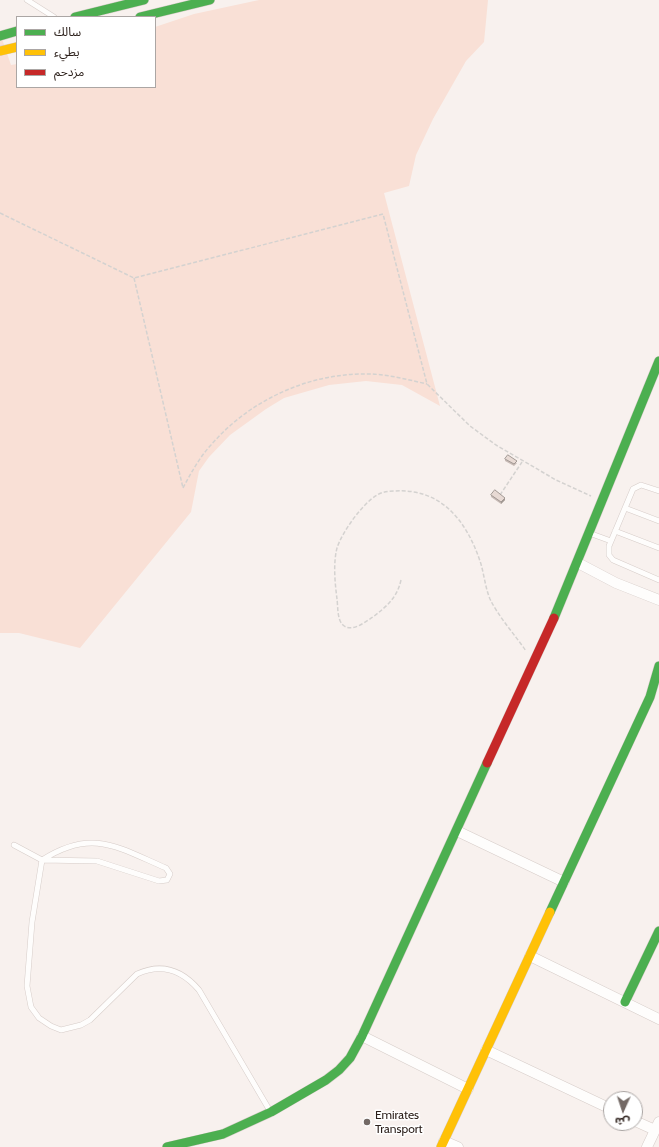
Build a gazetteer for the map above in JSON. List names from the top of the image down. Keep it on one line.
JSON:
{"places":["Emirates Transport"],"legend":["سالك","بطيء","مزدحم"],"north":"bottom"}
